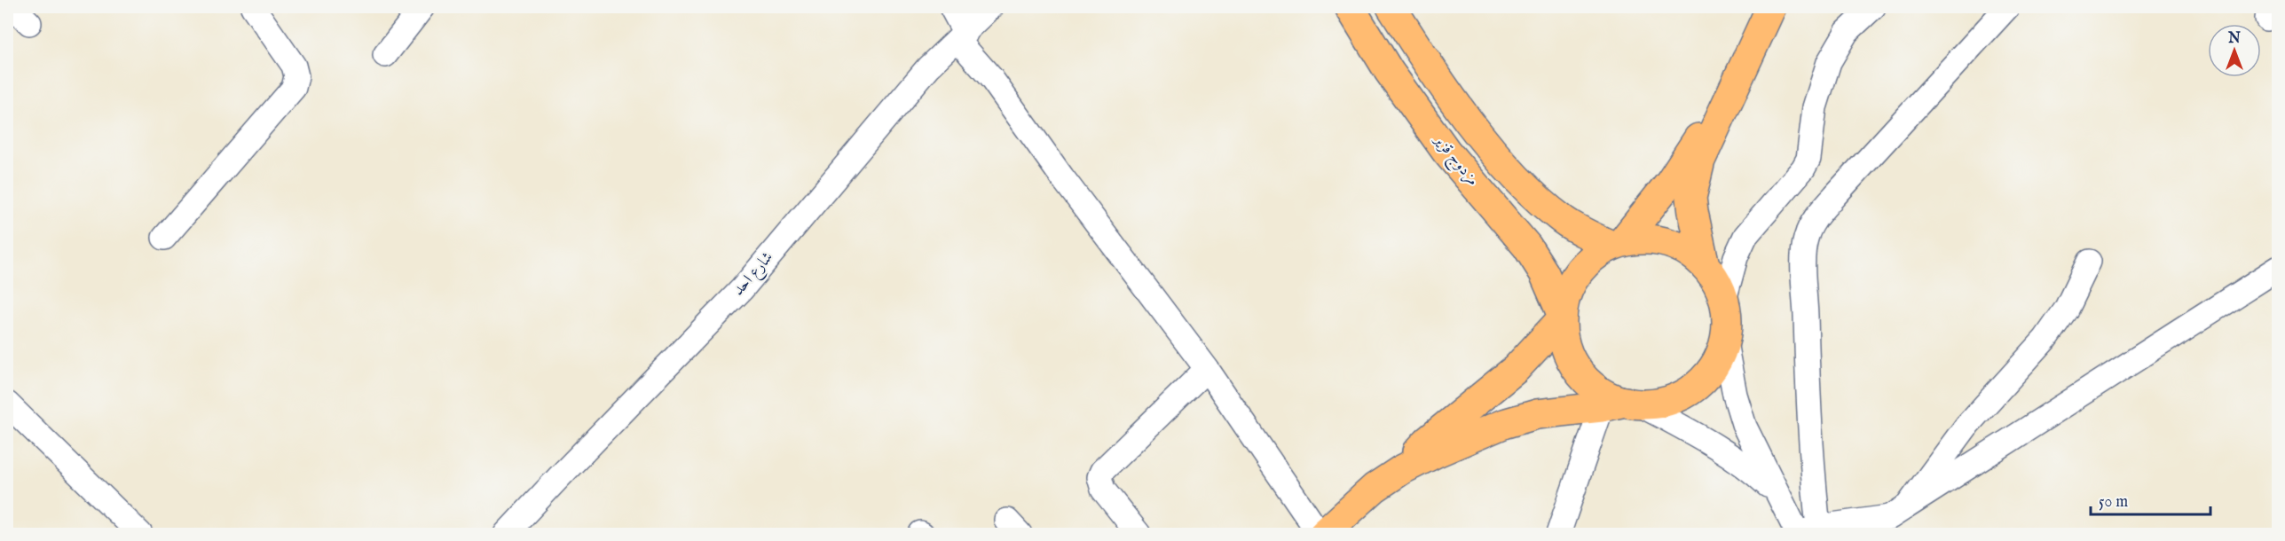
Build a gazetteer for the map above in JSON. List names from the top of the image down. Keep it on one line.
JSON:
{"streets":{"main road":["مزدوج قزير"],"street":["شارع احد"]},"scale_bar":"50 m","north":"top"}
